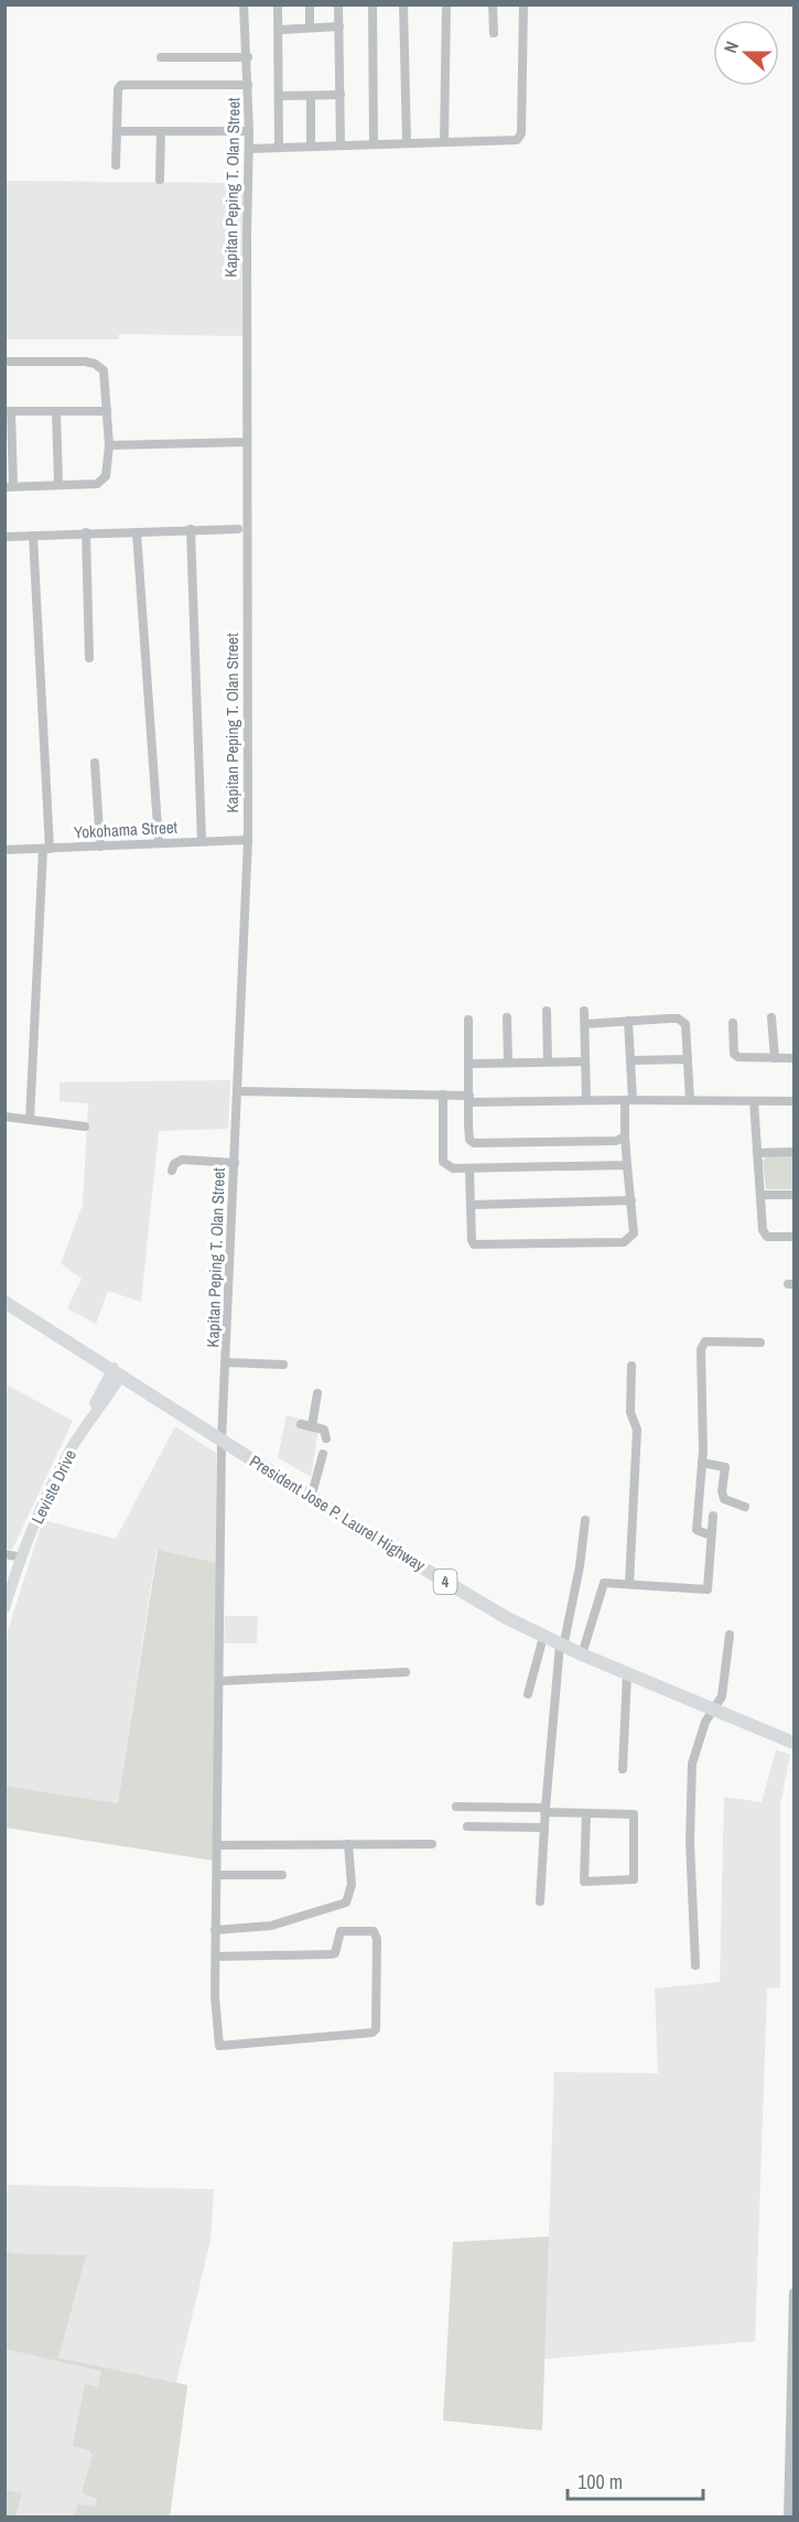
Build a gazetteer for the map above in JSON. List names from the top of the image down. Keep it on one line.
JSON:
{"streets":{"main road":["Leviste Drive","President Jose P. Laurel Highway","4"],"street":["Kapitan Peping T. Olan Street","Yokohama Street"]},"crossings":[["Kapitan Peping T. Olan Street","Yokohama Street"],["Kapitan Peping T. Olan Street","President Jose P. Laurel Highway"],["Leviste Drive","President Jose P. Laurel Highway"]],"scale_bar":"100 m","north":"left"}
